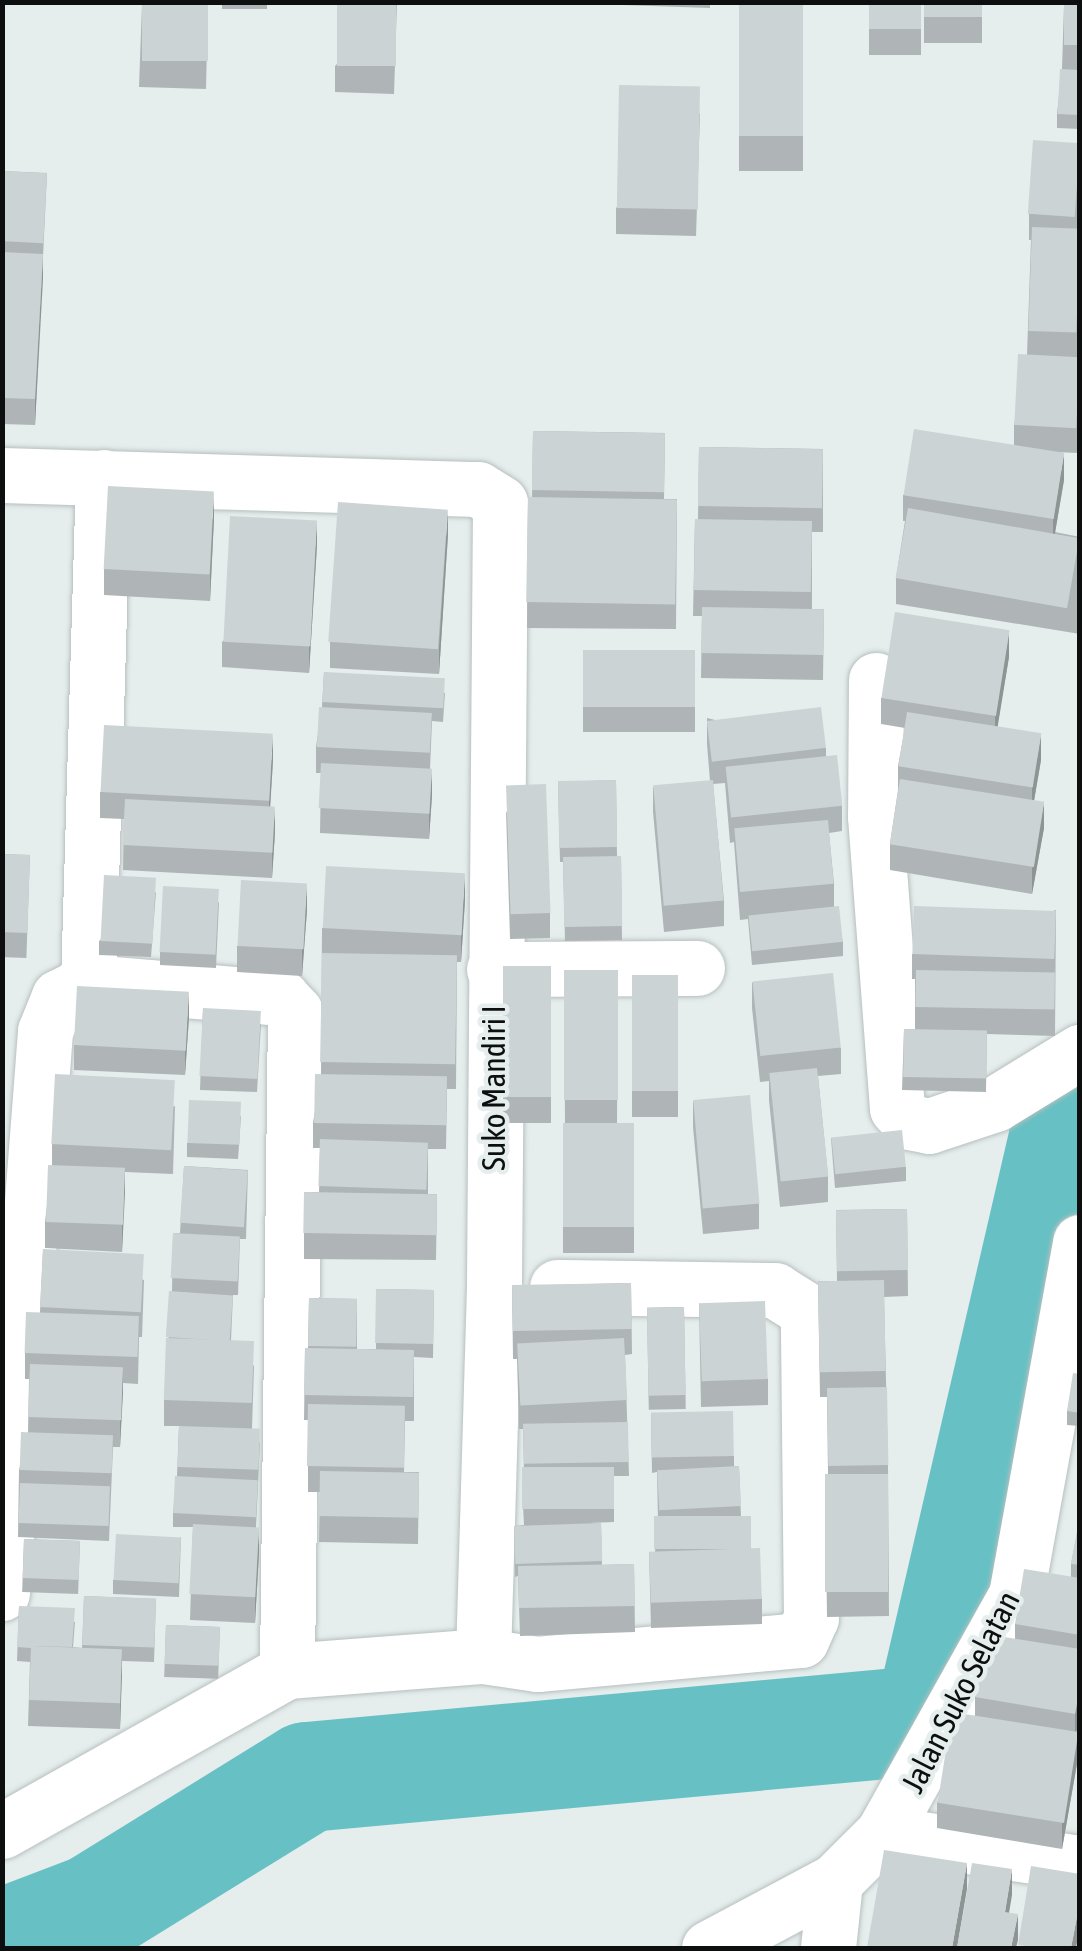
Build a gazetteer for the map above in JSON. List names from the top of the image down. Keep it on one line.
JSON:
{"streets":{"street":["Suko Mandiri I","Jalan Suko Selatan"]}}
